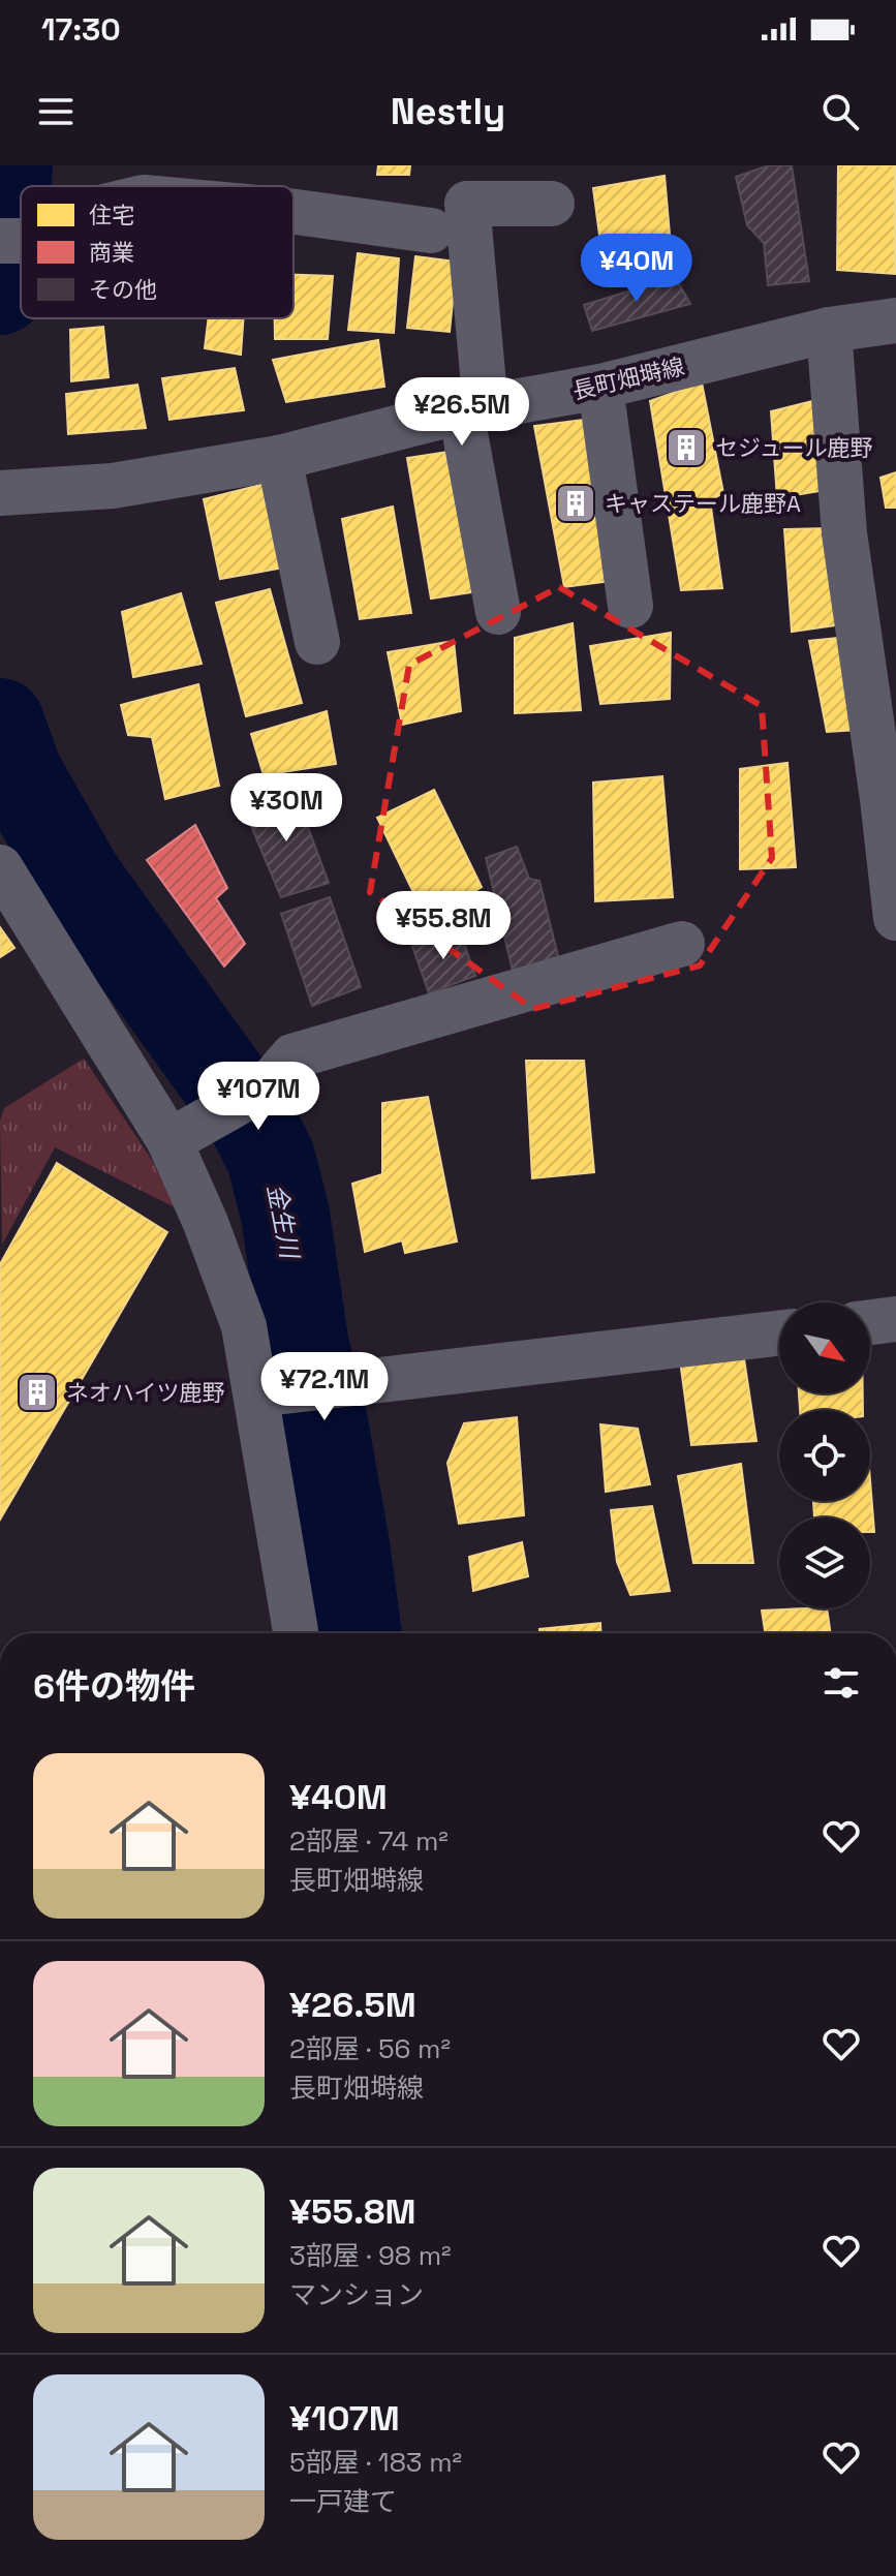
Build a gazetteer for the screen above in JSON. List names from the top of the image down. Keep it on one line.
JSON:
{"streets":{"street":["長町畑塒線"]},"water":["金生川"],"places":{"building":["セジュール鹿野","キャステール鹿野A","ネオハイツ鹿野"]},"legend":["住宅","商業","その他"],"north":"bottom right","page":{"status":"17:30","header":"Nestly","price":["¥40M","¥26.5M","¥30M","¥55.8M","¥107M","¥72.1M"],"heading":"6件の物件","list":[{"name":"¥40M","note":"2部屋 · 74 m² · 長町畑塒線"},{"name":"¥26.5M","note":"2部屋 · 56 m² · 長町畑塒線"},{"name":"¥55.8M","note":"3部屋 · 98 m² · マンション"},{"name":"¥107M","note":"5部屋 · 183 m² · 一戸建て"}]}}
